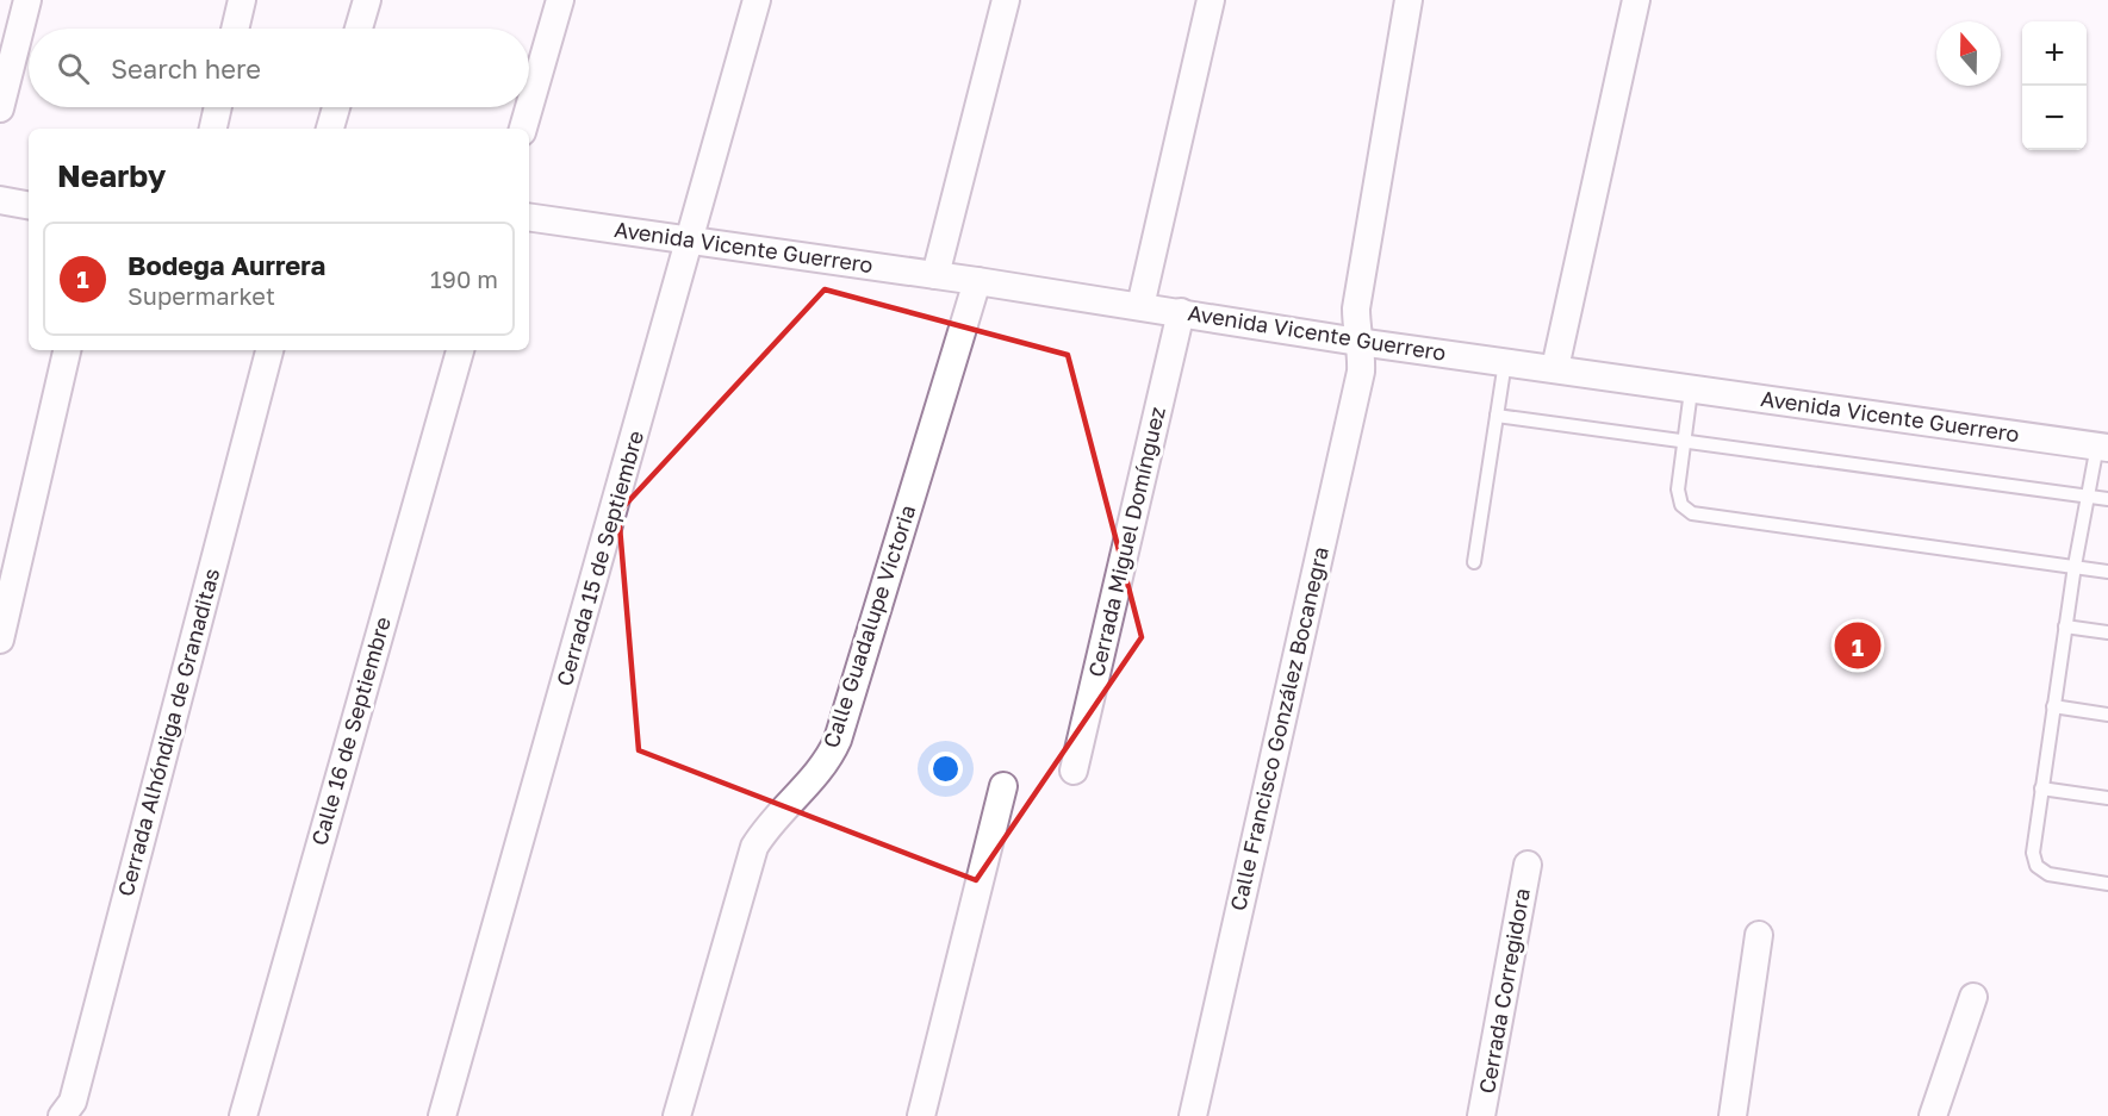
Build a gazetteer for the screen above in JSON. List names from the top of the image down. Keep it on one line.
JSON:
{"streets":{"street":["Avenida Vicente Guerrero","Cerrada Miguel Domínguez","Cerrada 15 de Septiembre","Calle Guadalupe Victoria","Calle Francisco González Bocanegra","Calle 16 de Septiembre","Cerrada Alhóndiga de Granaditas","Cerrada Corregidora"]},"crossings":[["Avenida Vicente Guerrero","Cerrada Miguel Domínguez"],["Avenida Vicente Guerrero","Cerrada 15 de Septiembre"],["Avenida Vicente Guerrero","Calle Guadalupe Victoria"],["Avenida Vicente Guerrero","Calle Francisco González Bocanegra"]],"north":"top","page":{"map_buttons":["+","−"],"search":"Search here","heading":"Nearby","list":[{"mark":"1","name":"Bodega Aurrera","note":"Supermarket","value":"190 m"}],"pins":"1"}}
